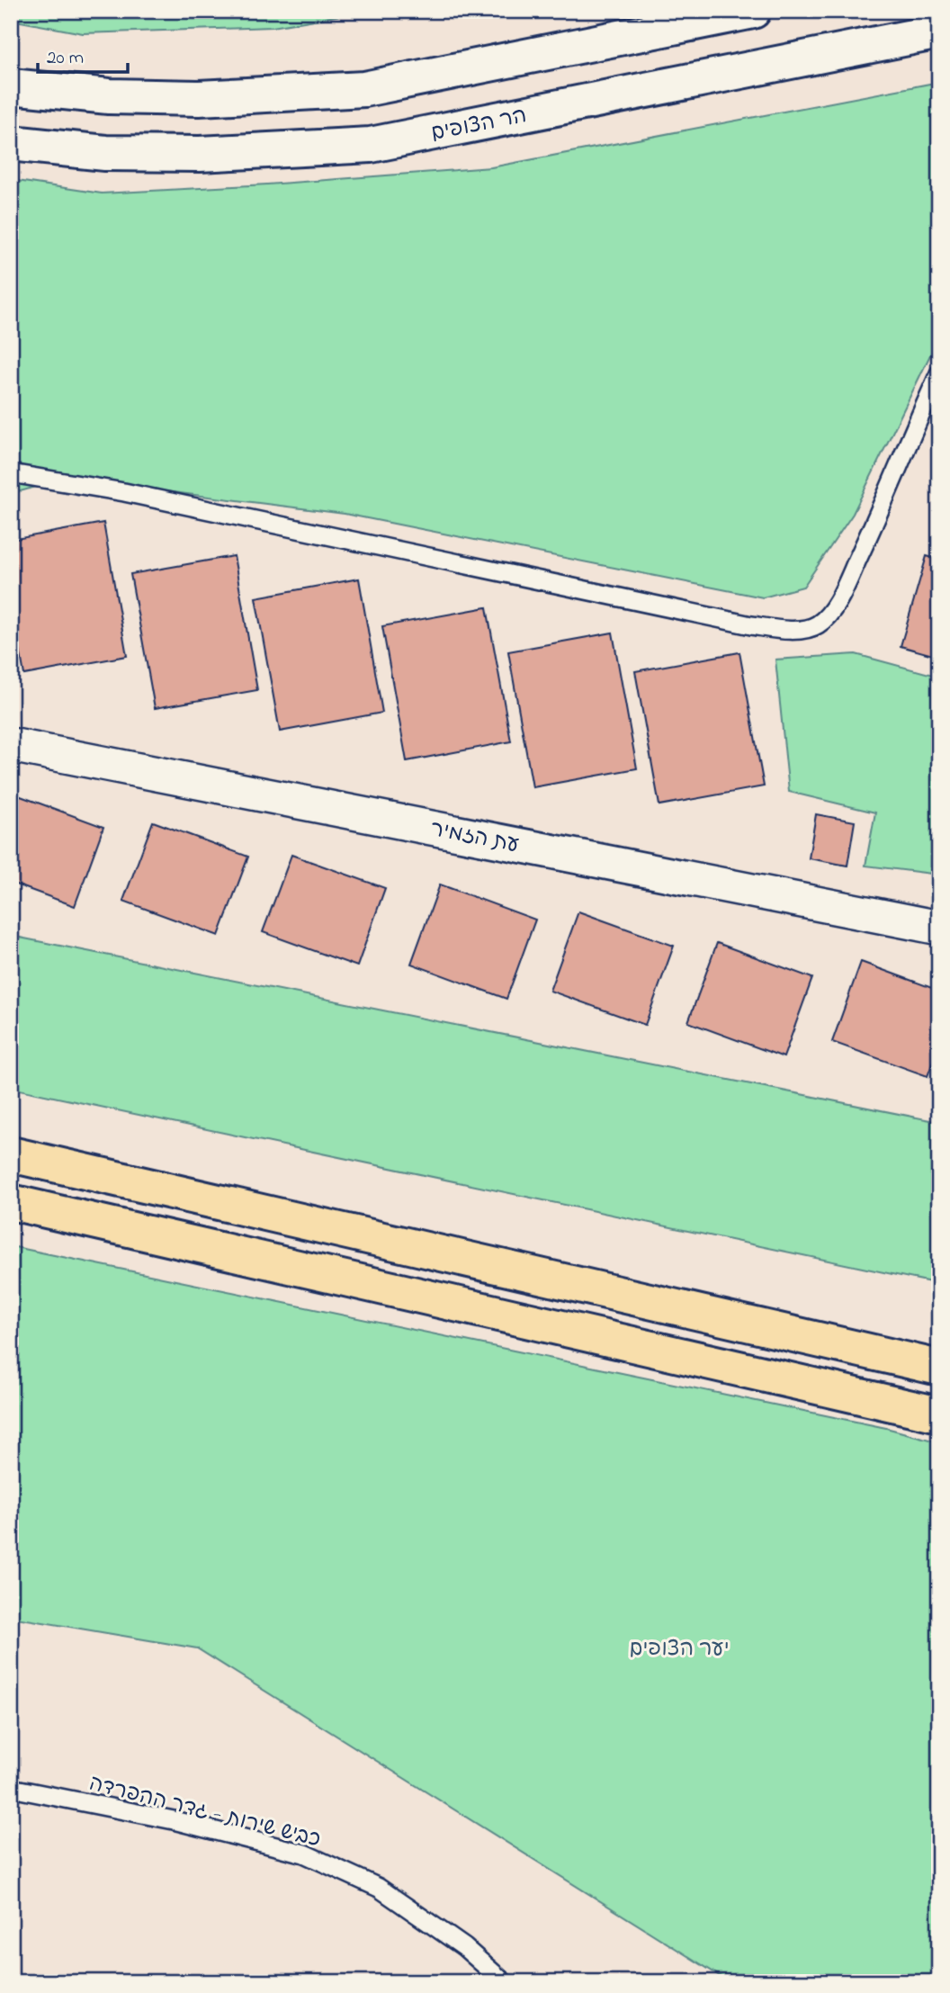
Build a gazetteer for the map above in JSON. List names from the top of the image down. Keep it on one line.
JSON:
{"streets":{"main road":["הר הצופים"],"street":["עת הזמיר"],"lane":["כביש שירות - גדר ההפרדה"]},"parks":["יער הצופים"],"scale_bar":"20 m"}
